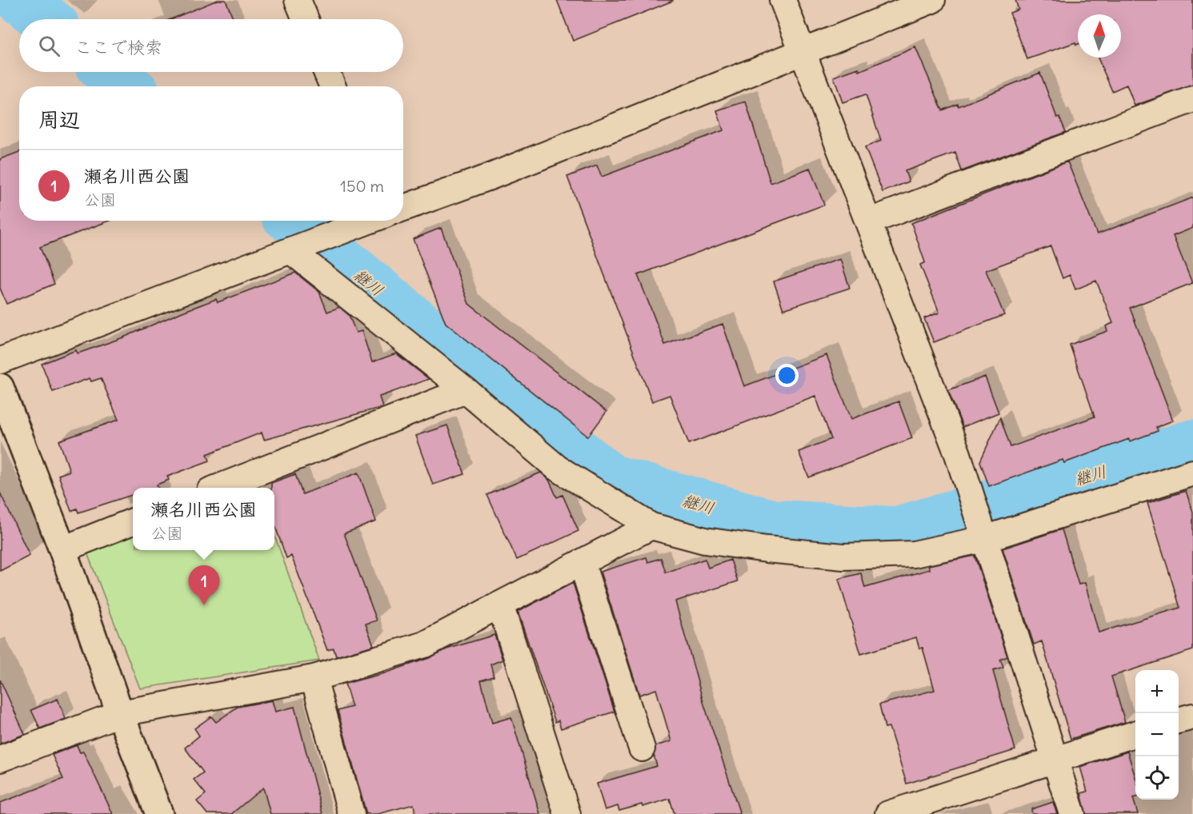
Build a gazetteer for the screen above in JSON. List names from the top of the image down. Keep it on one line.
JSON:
{"water":["継川"],"north":"top","page":{"search":"ここで検索","heading":"周辺","list":[{"mark":"1","name":"瀬名川西公園","note":"公園","value":"150 m"}],"popup":["瀬名川西公園","公園"],"pins":"1","map_buttons":["+","−"]}}
